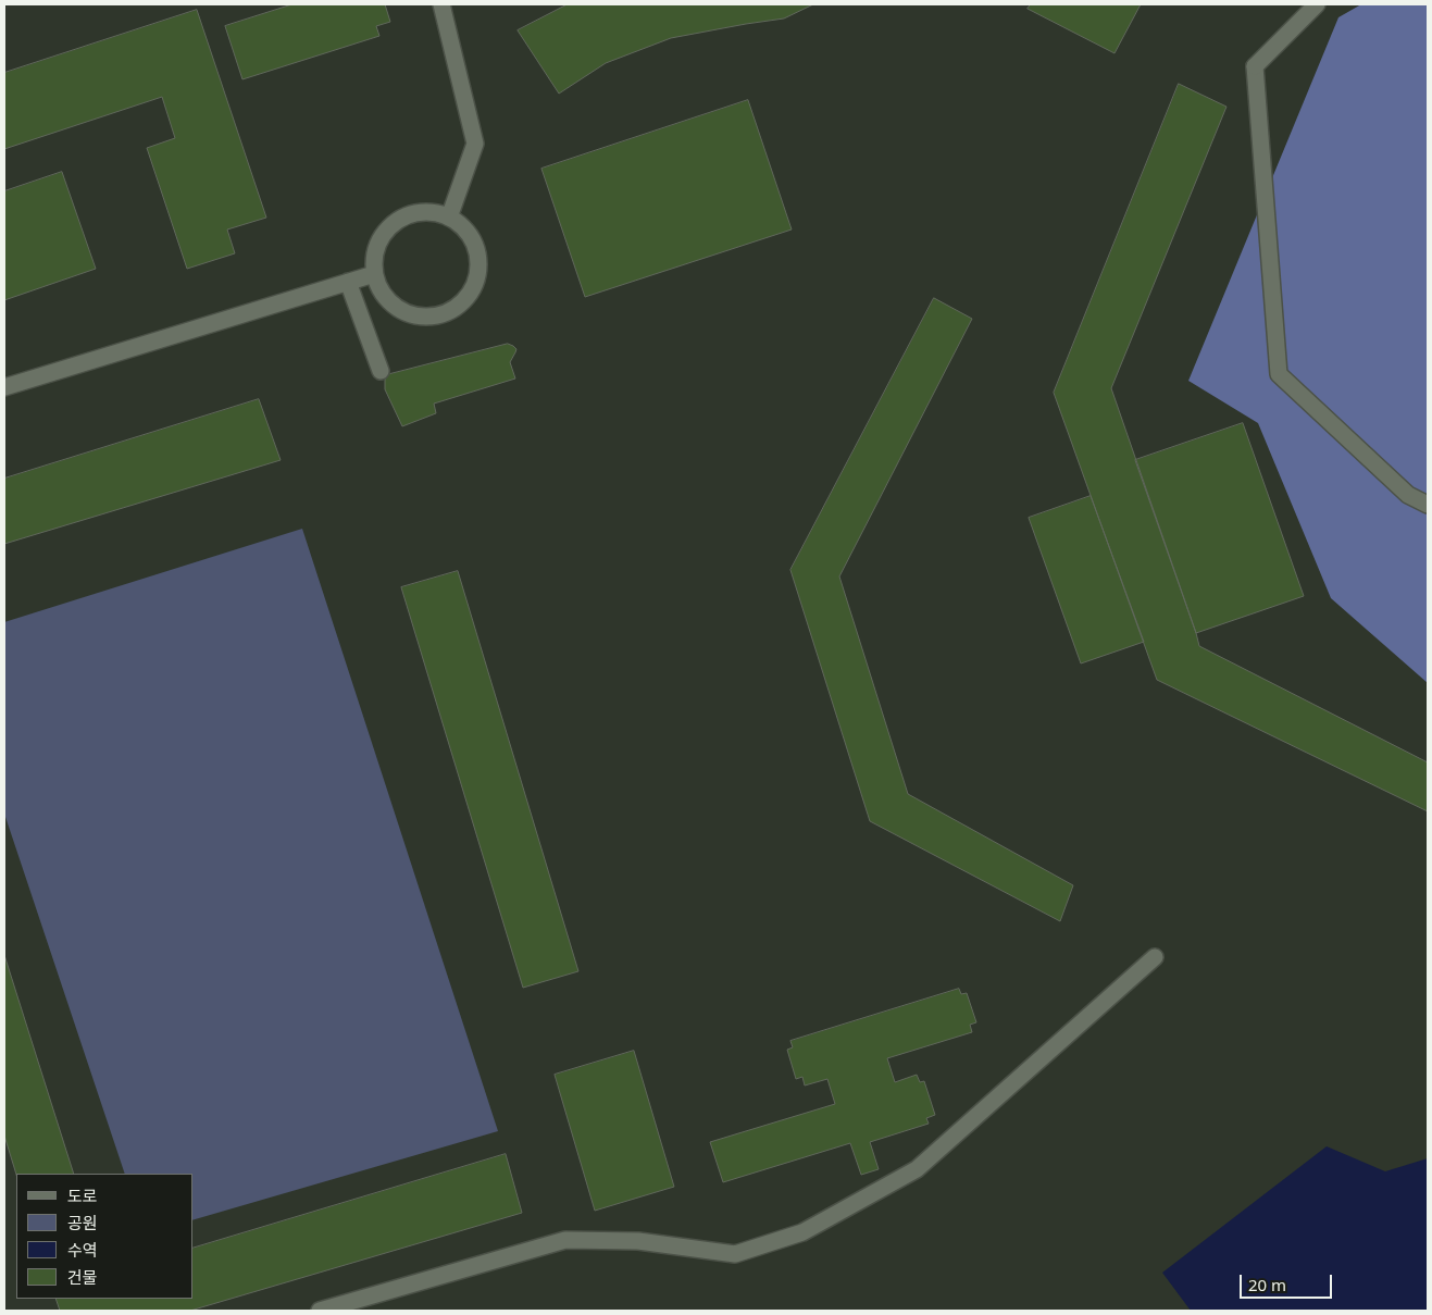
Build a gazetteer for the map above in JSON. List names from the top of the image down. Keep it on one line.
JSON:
{"legend":["도로","공원","수역","건물"],"scale_bar":"20 m"}
